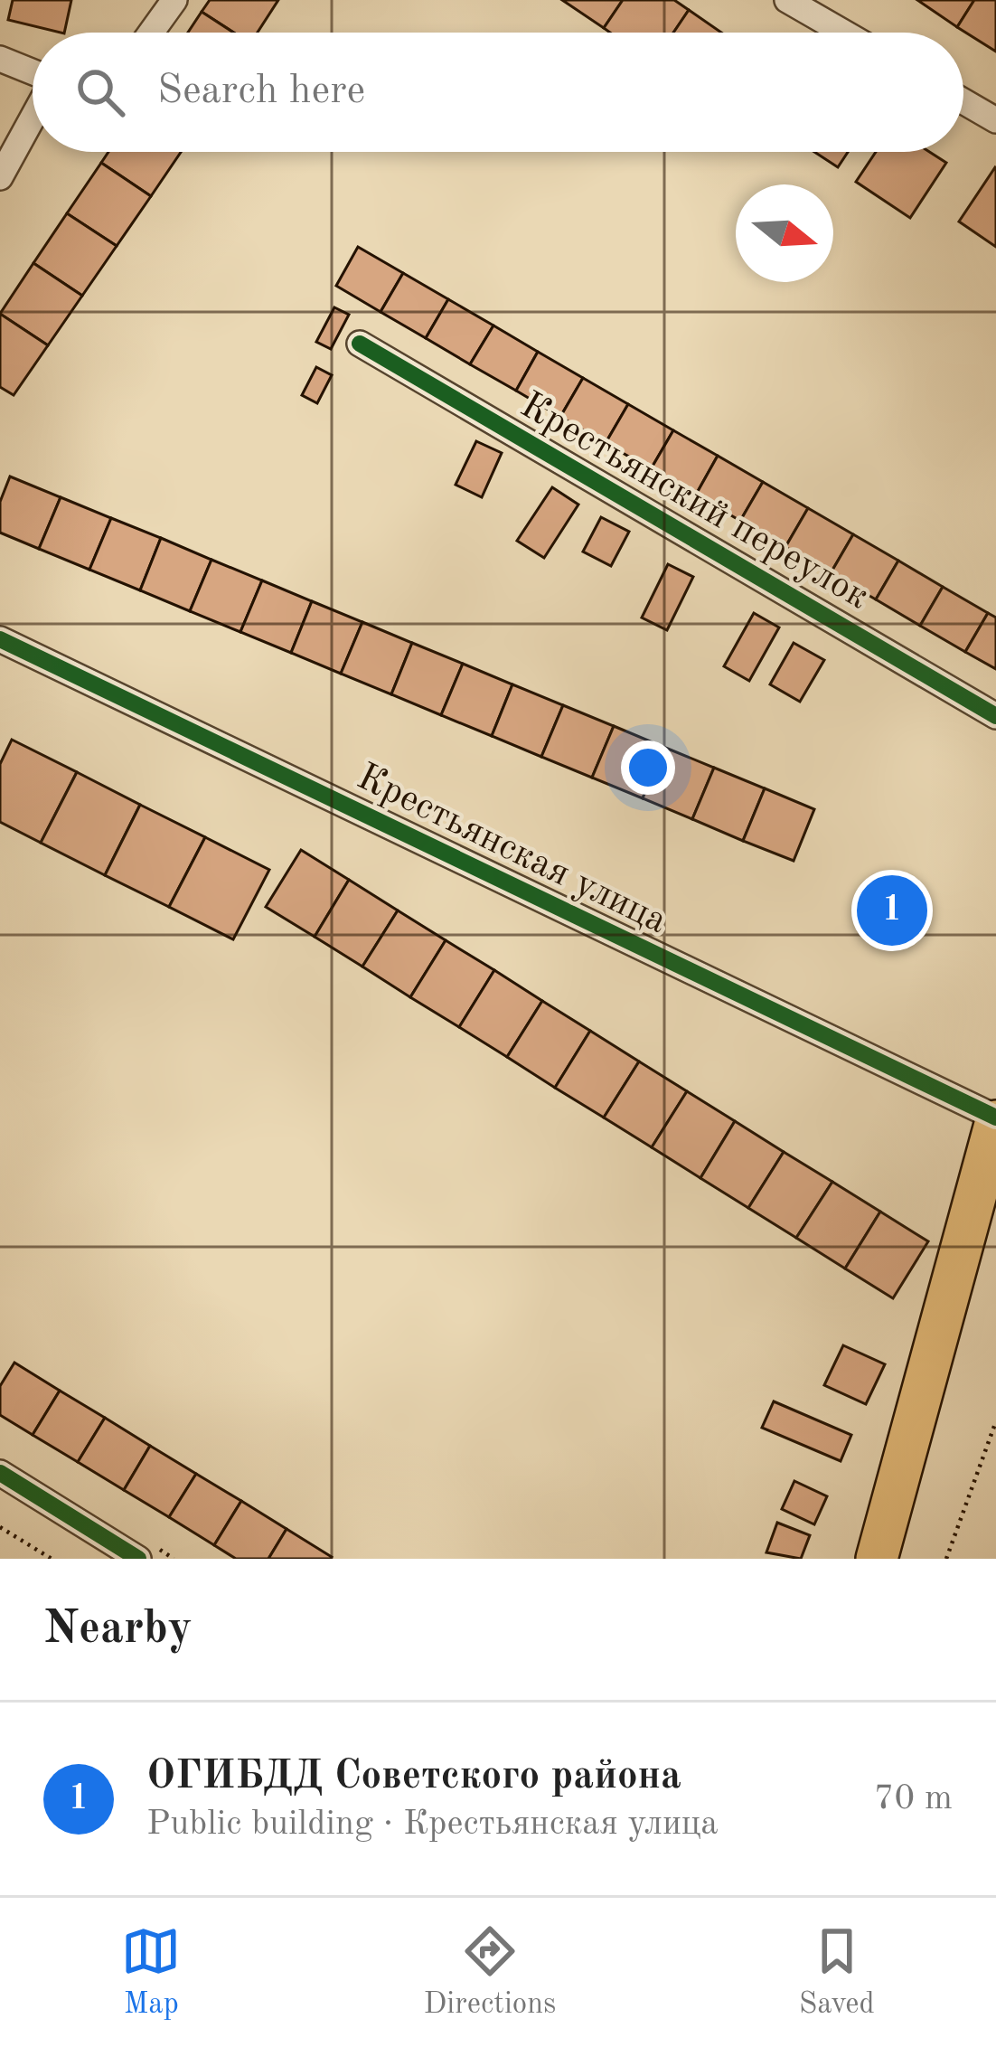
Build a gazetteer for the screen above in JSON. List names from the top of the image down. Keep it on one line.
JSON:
{"streets":{"street":["Крестьянский переулок","Крестьянская улица"]},"north":"right","page":{"search":"Search here","pins":"1","heading":"Nearby","list":[{"mark":"1","name":"ОГИБДД Советского района","note":"Public building · Крестьянская улица","value":"70 m"}],"nav":["Map","Directions","Saved"]}}
